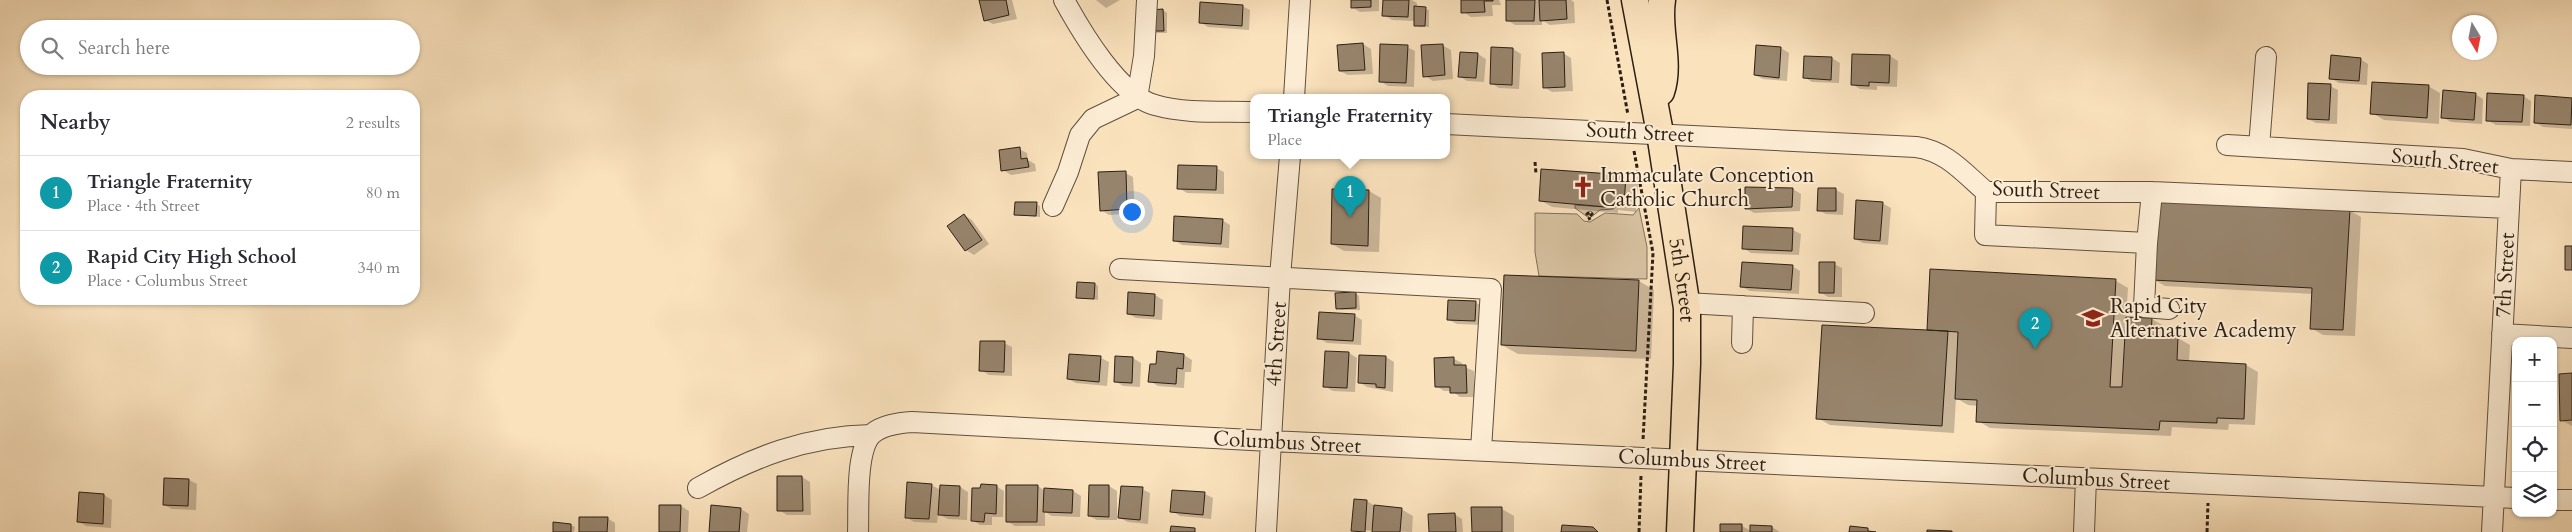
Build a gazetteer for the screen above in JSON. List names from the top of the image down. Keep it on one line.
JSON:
{"streets":{"main road":["5th Street"],"street":["South Street","7th Street","4th Street","Columbus Street"]},"crossings":[["South Street","7th Street"],["South Street","5th Street"],["7th Street","Columbus Street"],["5th Street","Columbus Street"],["4th Street","Columbus Street"]],"places":{"church":["Immaculate Conception Catholic Church"],"school or university":["Rapid City Alternative Academy"]},"north":"bottom","page":{"search":"Search here","heading":["Nearby","2 results"],"popup":["Triangle Fraternity","Place"],"list":[{"mark":"1","name":"Triangle Fraternity","note":"Place · 4th Street","value":"80 m"},{"mark":"2","name":"Rapid City High School","note":"Place · Columbus Street","value":"340 m"}],"pins":["1","2"],"map_buttons":["+","−"]}}
